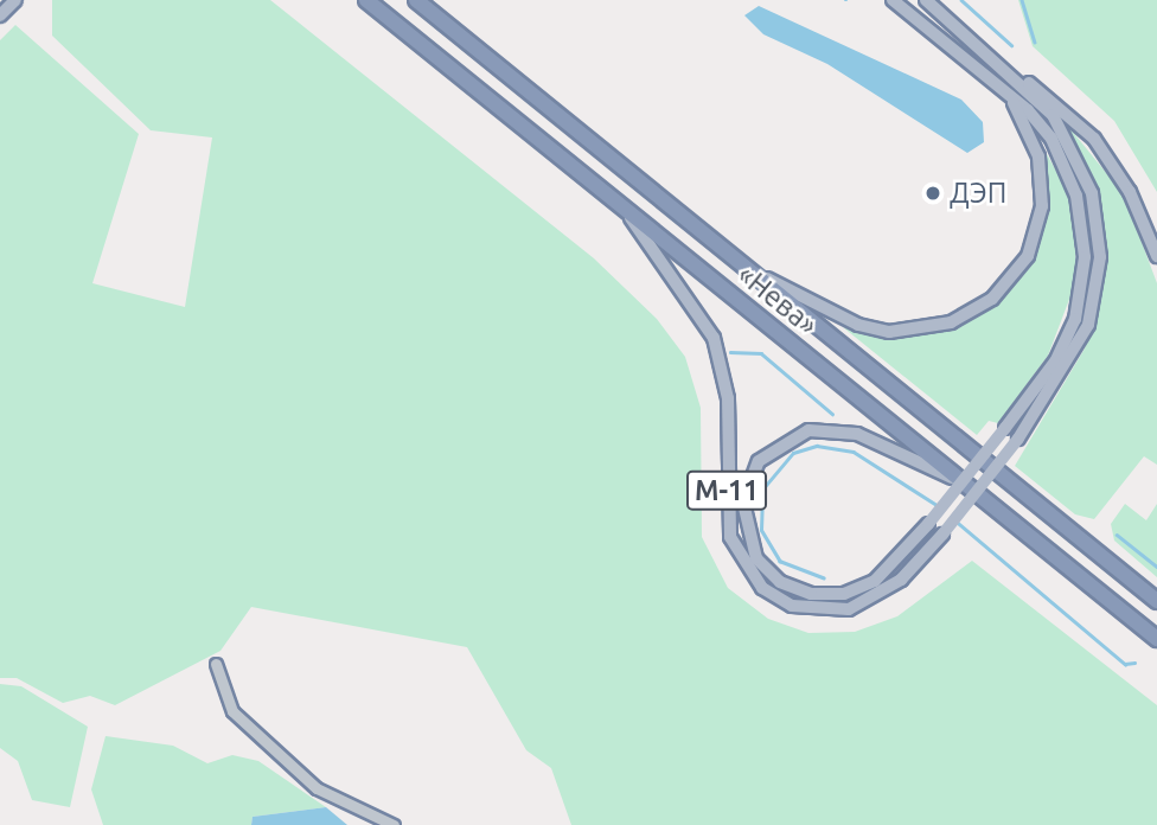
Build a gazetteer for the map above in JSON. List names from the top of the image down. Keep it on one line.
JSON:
{"streets":{"highway":["«Нева»","М-11"]},"crossings":[["«Нева»","М-11"]],"places":["ДЭП"]}
